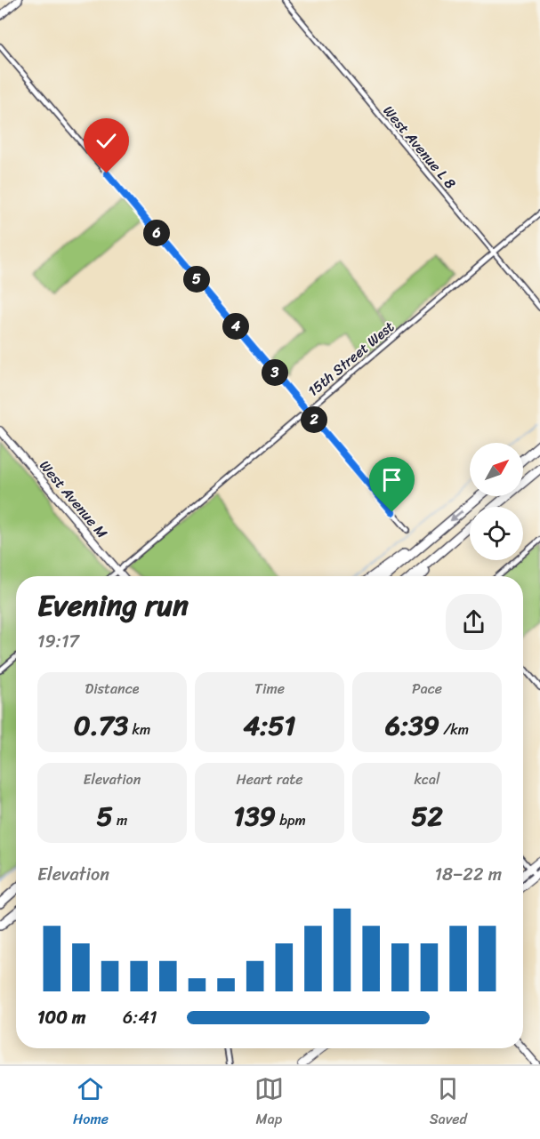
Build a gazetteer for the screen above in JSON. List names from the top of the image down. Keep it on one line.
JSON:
{"streets":{"main road":["West Avenue M"],"street":["West Avenue L 8","15th Street West"]},"crossings":[["West Avenue L 8","15th Street West"],["15th Street West","West Avenue M"]],"north":"top right","page":{"pins":["6","5","4","3","2"],"heading":["Evening run","19:17"],"stats":[["Distance","0.73 km"],["Time","4:51"],["Pace","6:39 /km"],["Elevation","5 m"],["Heart rate","139 bpm"],["kcal","52"]],"chart":["Elevation","18–22 m"],"list":[{"name":"100 m","note":"6:41"}],"tabs":["Home","Map","Saved"]}}
